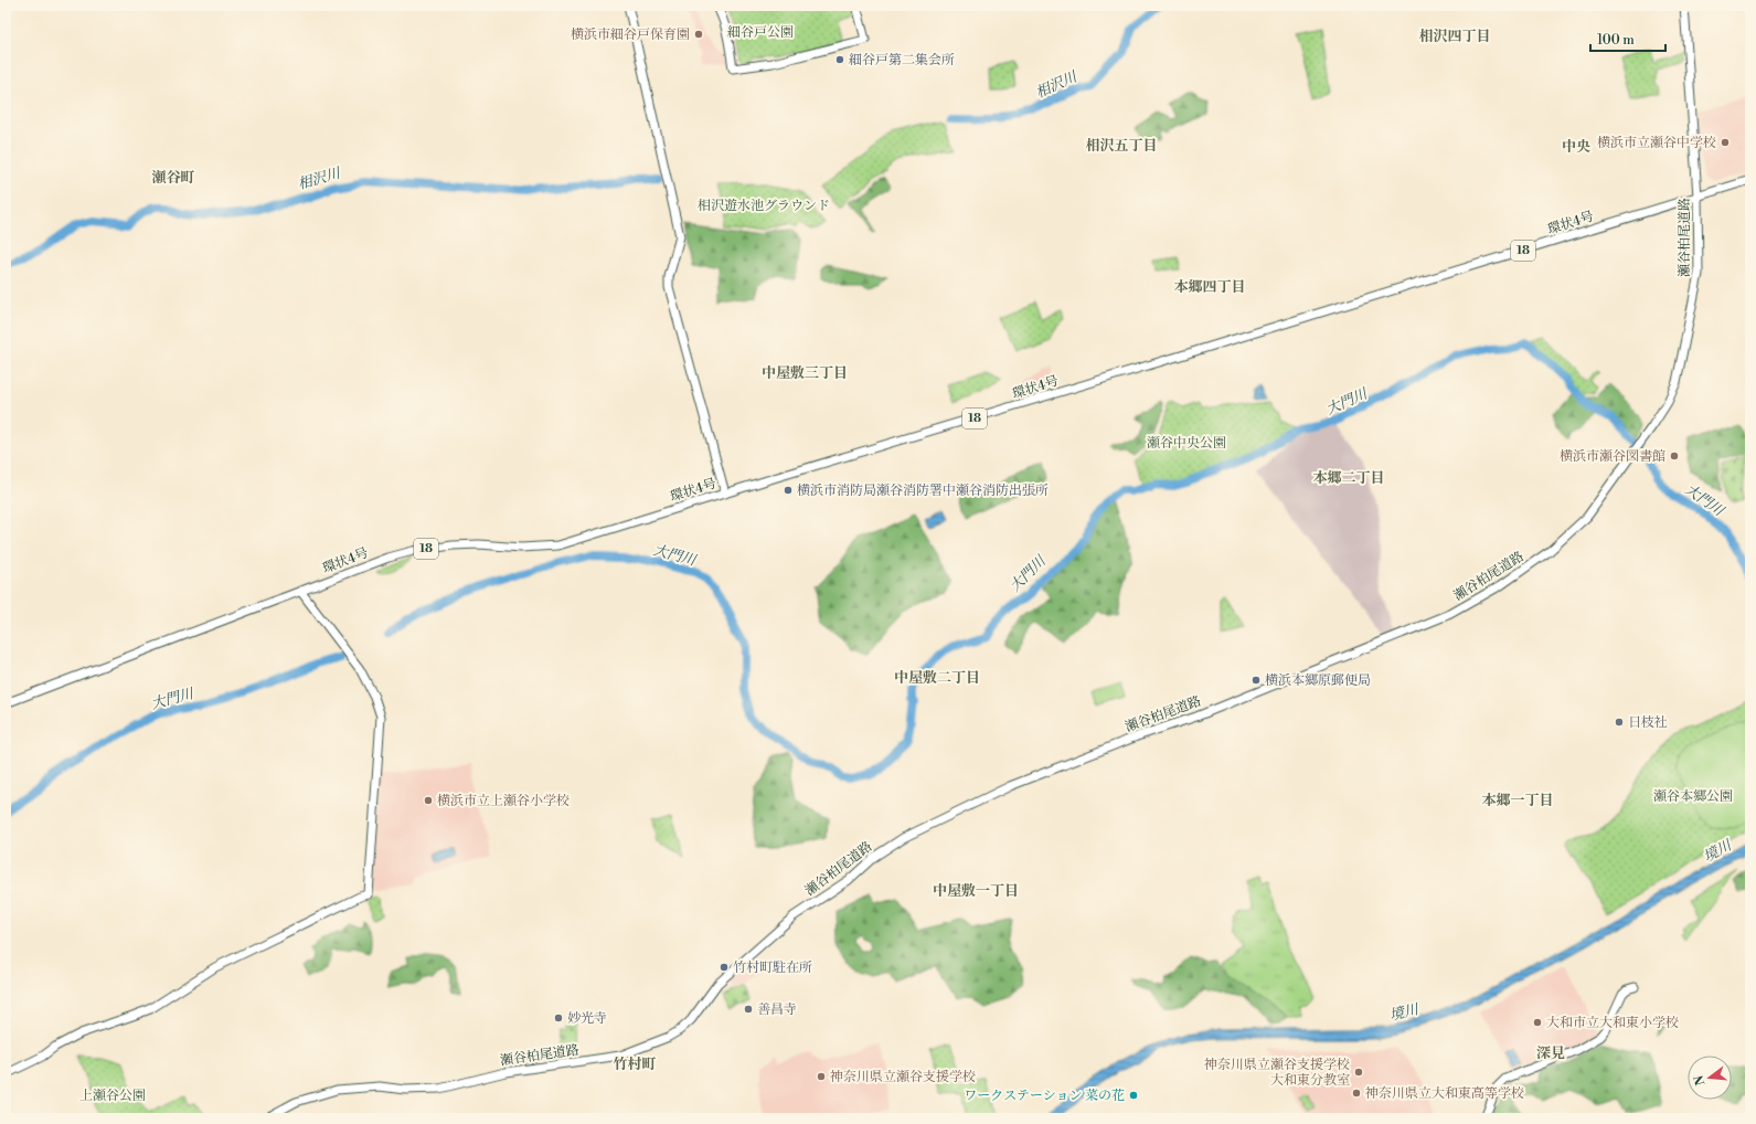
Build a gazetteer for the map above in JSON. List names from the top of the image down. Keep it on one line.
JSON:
{"streets":{"main road":["環状4号","瀬谷柏尾道路","18"]},"crossings":[["環状4号","瀬谷柏尾道路"]],"districts":["相沢四丁目","相沢五丁目","中央","瀬谷町","本郷四丁目","中屋敷三丁目","本郷二丁目","中屋敷二丁目","本郷一丁目","中屋敷一丁目","深見","竹村町"],"water":["相沢川","大門川","境川"],"parks":["細谷戸公園","相沢遊水池グラウンド","瀬谷中央公園","瀬谷本郷公園","上瀬谷公園"],"places":["横浜市細谷戸保育園","細谷戸第二集会所","横浜市立瀬谷中学校","横浜市瀬谷図書館","横浜市消防局瀬谷消防署中瀬谷消防出張所","横浜本郷原郵便局","日枝社","横浜市立上瀬谷小学校","竹村町駐在所","善昌寺","妙光寺","大和市立大和東小学校","神奈川県立瀬谷支援学校 大和東分教室","神奈川県立瀬谷支援学校","神奈川県立大和東高等学校","ワークステーション 菜の花"],"scale_bar":"100 m","north":"left"}
